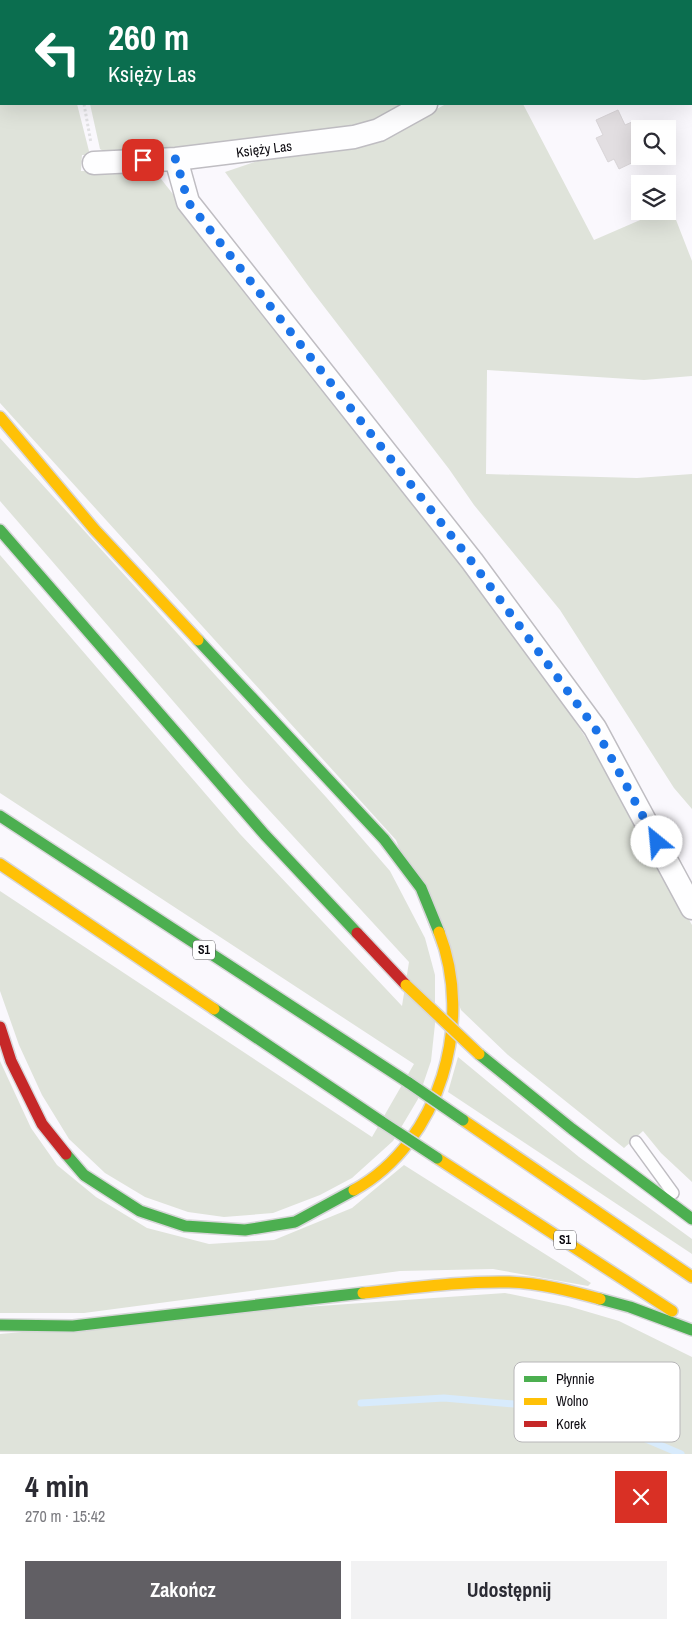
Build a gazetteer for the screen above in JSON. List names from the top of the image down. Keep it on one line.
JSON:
{"streets":{"highway":["S1"],"street":["Księży Las"]},"legend":["Płynnie","Wolno","Korek"],"page":{"turn":["260 m","Księży Las"],"heading":["4 min","270 m · 15:42"],"buttons":["Zakończ","Udostępnij"]}}
